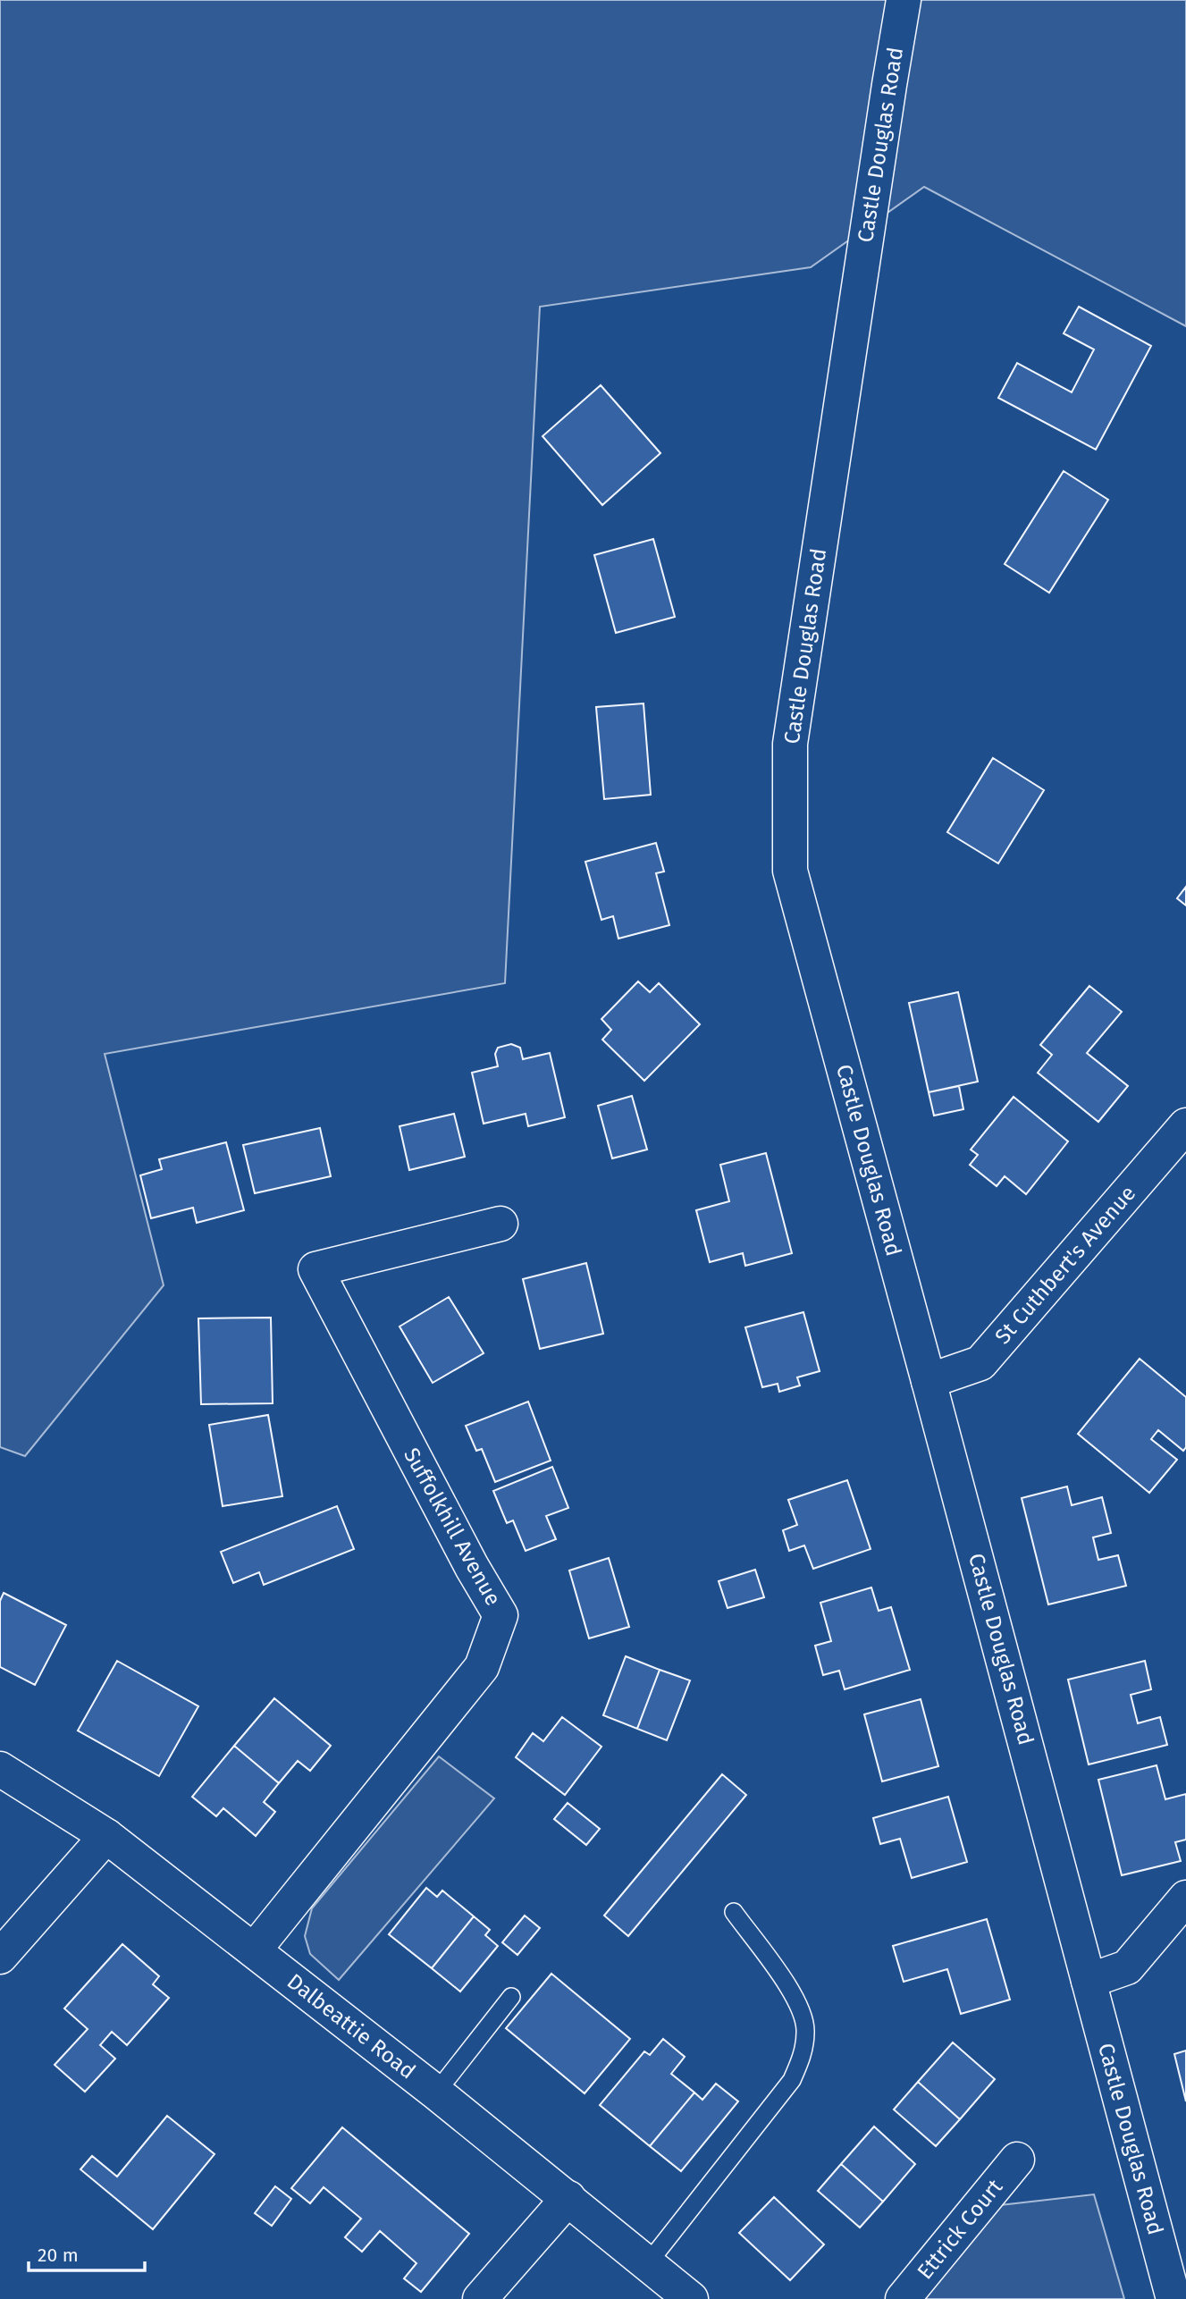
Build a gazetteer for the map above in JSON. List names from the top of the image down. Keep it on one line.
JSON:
{"streets":{"main road":["Castle Douglas Road","St Cuthbert's Avenue","Suffolkhill Avenue","Dalbeattie Road","Ettrick Court"]},"crossings":[["Castle Douglas Road","St Cuthbert's Avenue"],["Suffolkhill Avenue","Dalbeattie Road"]],"scale_bar":"20 m"}
